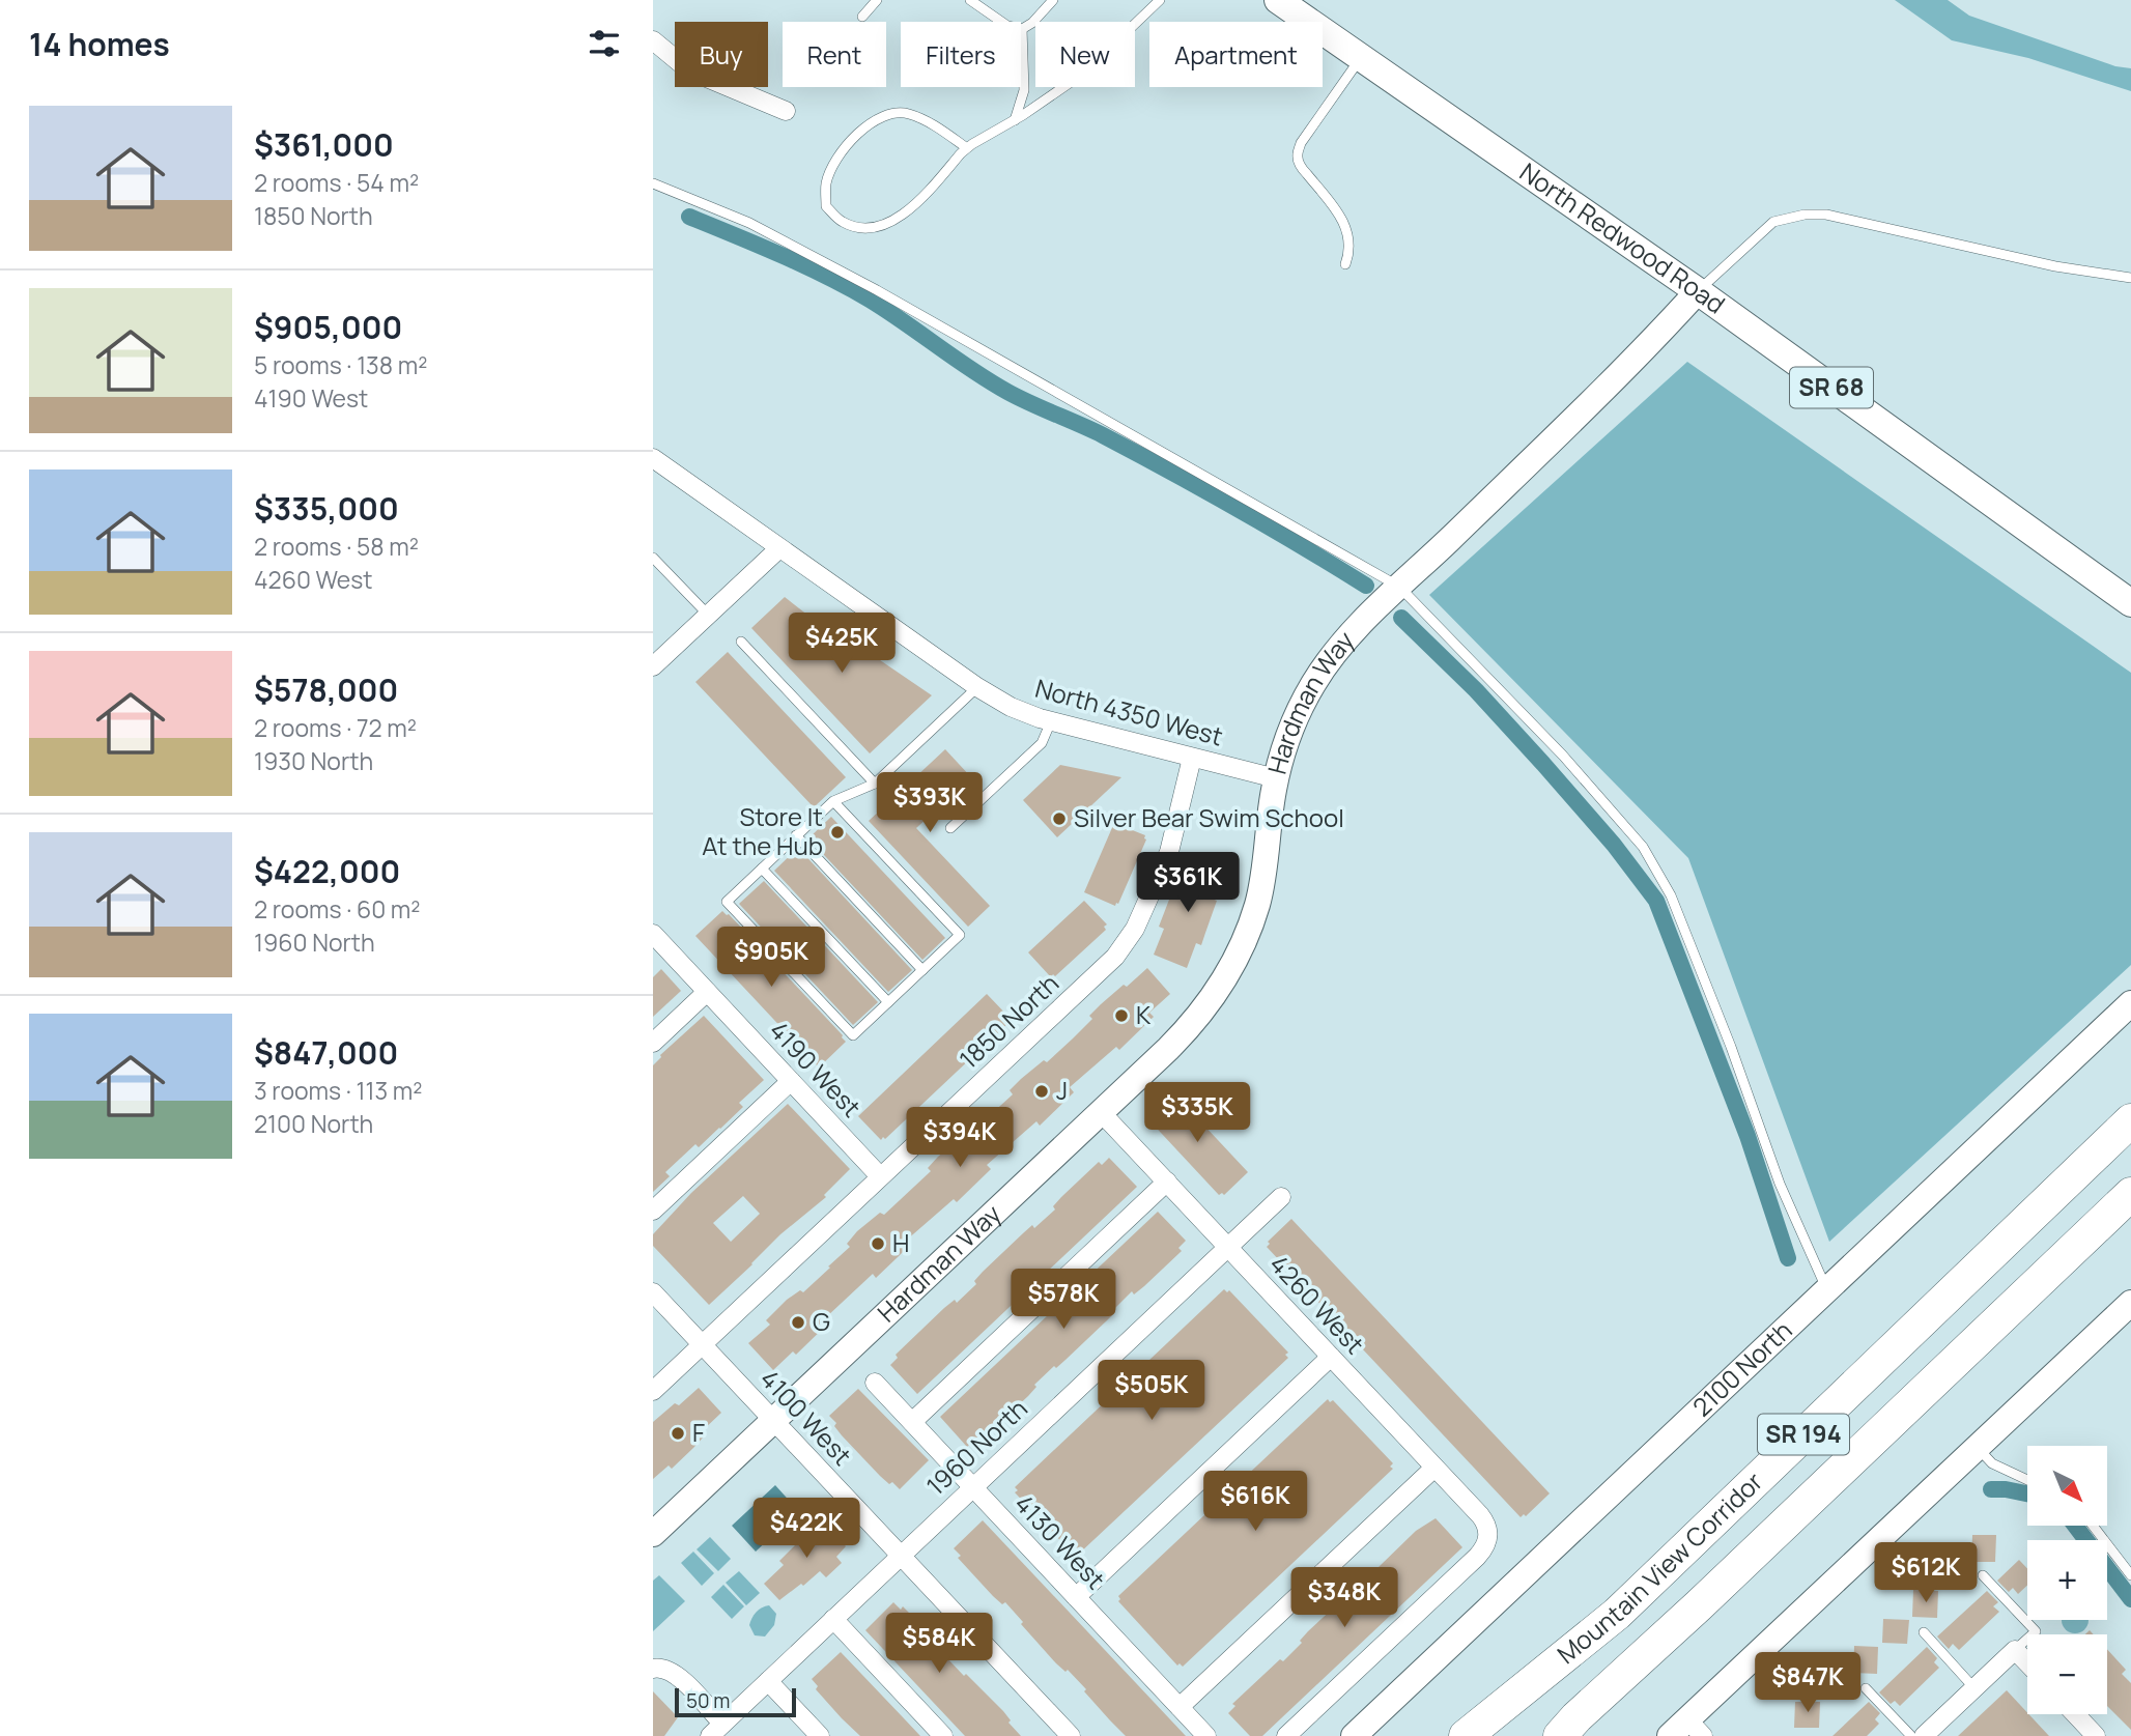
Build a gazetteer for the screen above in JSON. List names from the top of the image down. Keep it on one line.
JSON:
{"streets":{"highway":["SR 194","Mountain View Corridor"],"main road":["North Redwood Road","SR 68","Hardman Way","2100 North"],"street":["North 4350 West","1850 North","4190 West","4260 West","4100 West","1960 North","4130 West"]},"crossings":[["North Redwood Road","Hardman Way"],["Hardman Way","North 4350 West"],["Hardman Way","4260 West"],["Hardman Way","4100 West"],["North 4350 West","1850 North"],["1850 North","4190 West"],["1850 North","4100 West"],["4260 West","1960 North"],["4100 West","1960 North"],["1960 North","4130 West"]],"places":["Silver Bear Swim School","Store It At the Hub","K","J","H","G","F"],"scale_bar":"50 m","north":"bottom right","page":{"heading":"14 homes","chip":["Buy","Rent","Filters","New","Apartment"],"list":[{"name":"$361,000","note":"2 rooms · 54 m² · 1850 North"},{"name":"$905,000","note":"5 rooms · 138 m² · 4190 West"},{"name":"$335,000","note":"2 rooms · 58 m² · 4260 West"},{"name":"$578,000","note":"2 rooms · 72 m² · 1930 North"},{"name":"$422,000","note":"2 rooms · 60 m² · 1960 North"},{"name":"$847,000","note":"3 rooms · 113 m² · 2100 North"}],"price":["$425K","$393K","$361K","$905K","$335K","$394K","$578K","$505K","$616K","$422K","$612K","$348K","$584K","$847K"],"map_buttons":["+","−"],"scale":"50 m"}}
